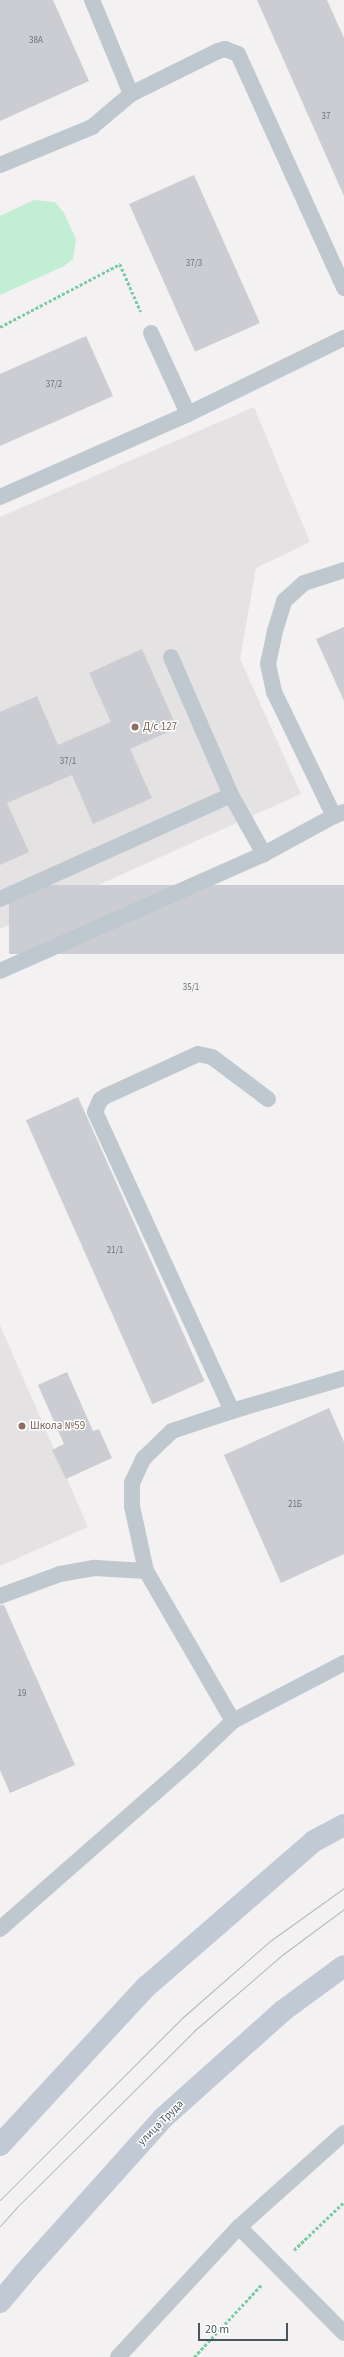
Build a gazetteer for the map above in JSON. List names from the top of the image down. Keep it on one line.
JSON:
{"streets":{"main road":["улица Труда"]},"places":["Д/с 127","Школа №59"],"house_numbers":["38А","37","37/3","37/2","37/1","35/1","21/1","21Б","19"],"scale_bar":"20 m"}
